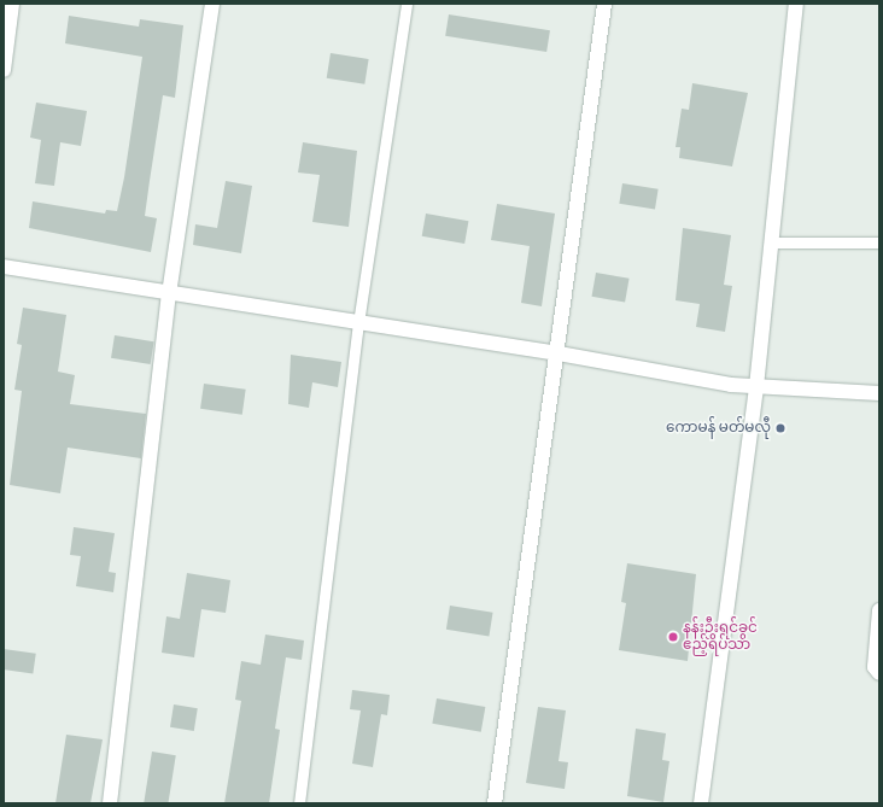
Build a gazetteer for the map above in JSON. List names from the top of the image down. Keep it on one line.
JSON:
{"places":["ကောမန် မတ်မလီု","နန်းဦးရင်ခွင် ဧည့်ရိပ်သာ"]}
